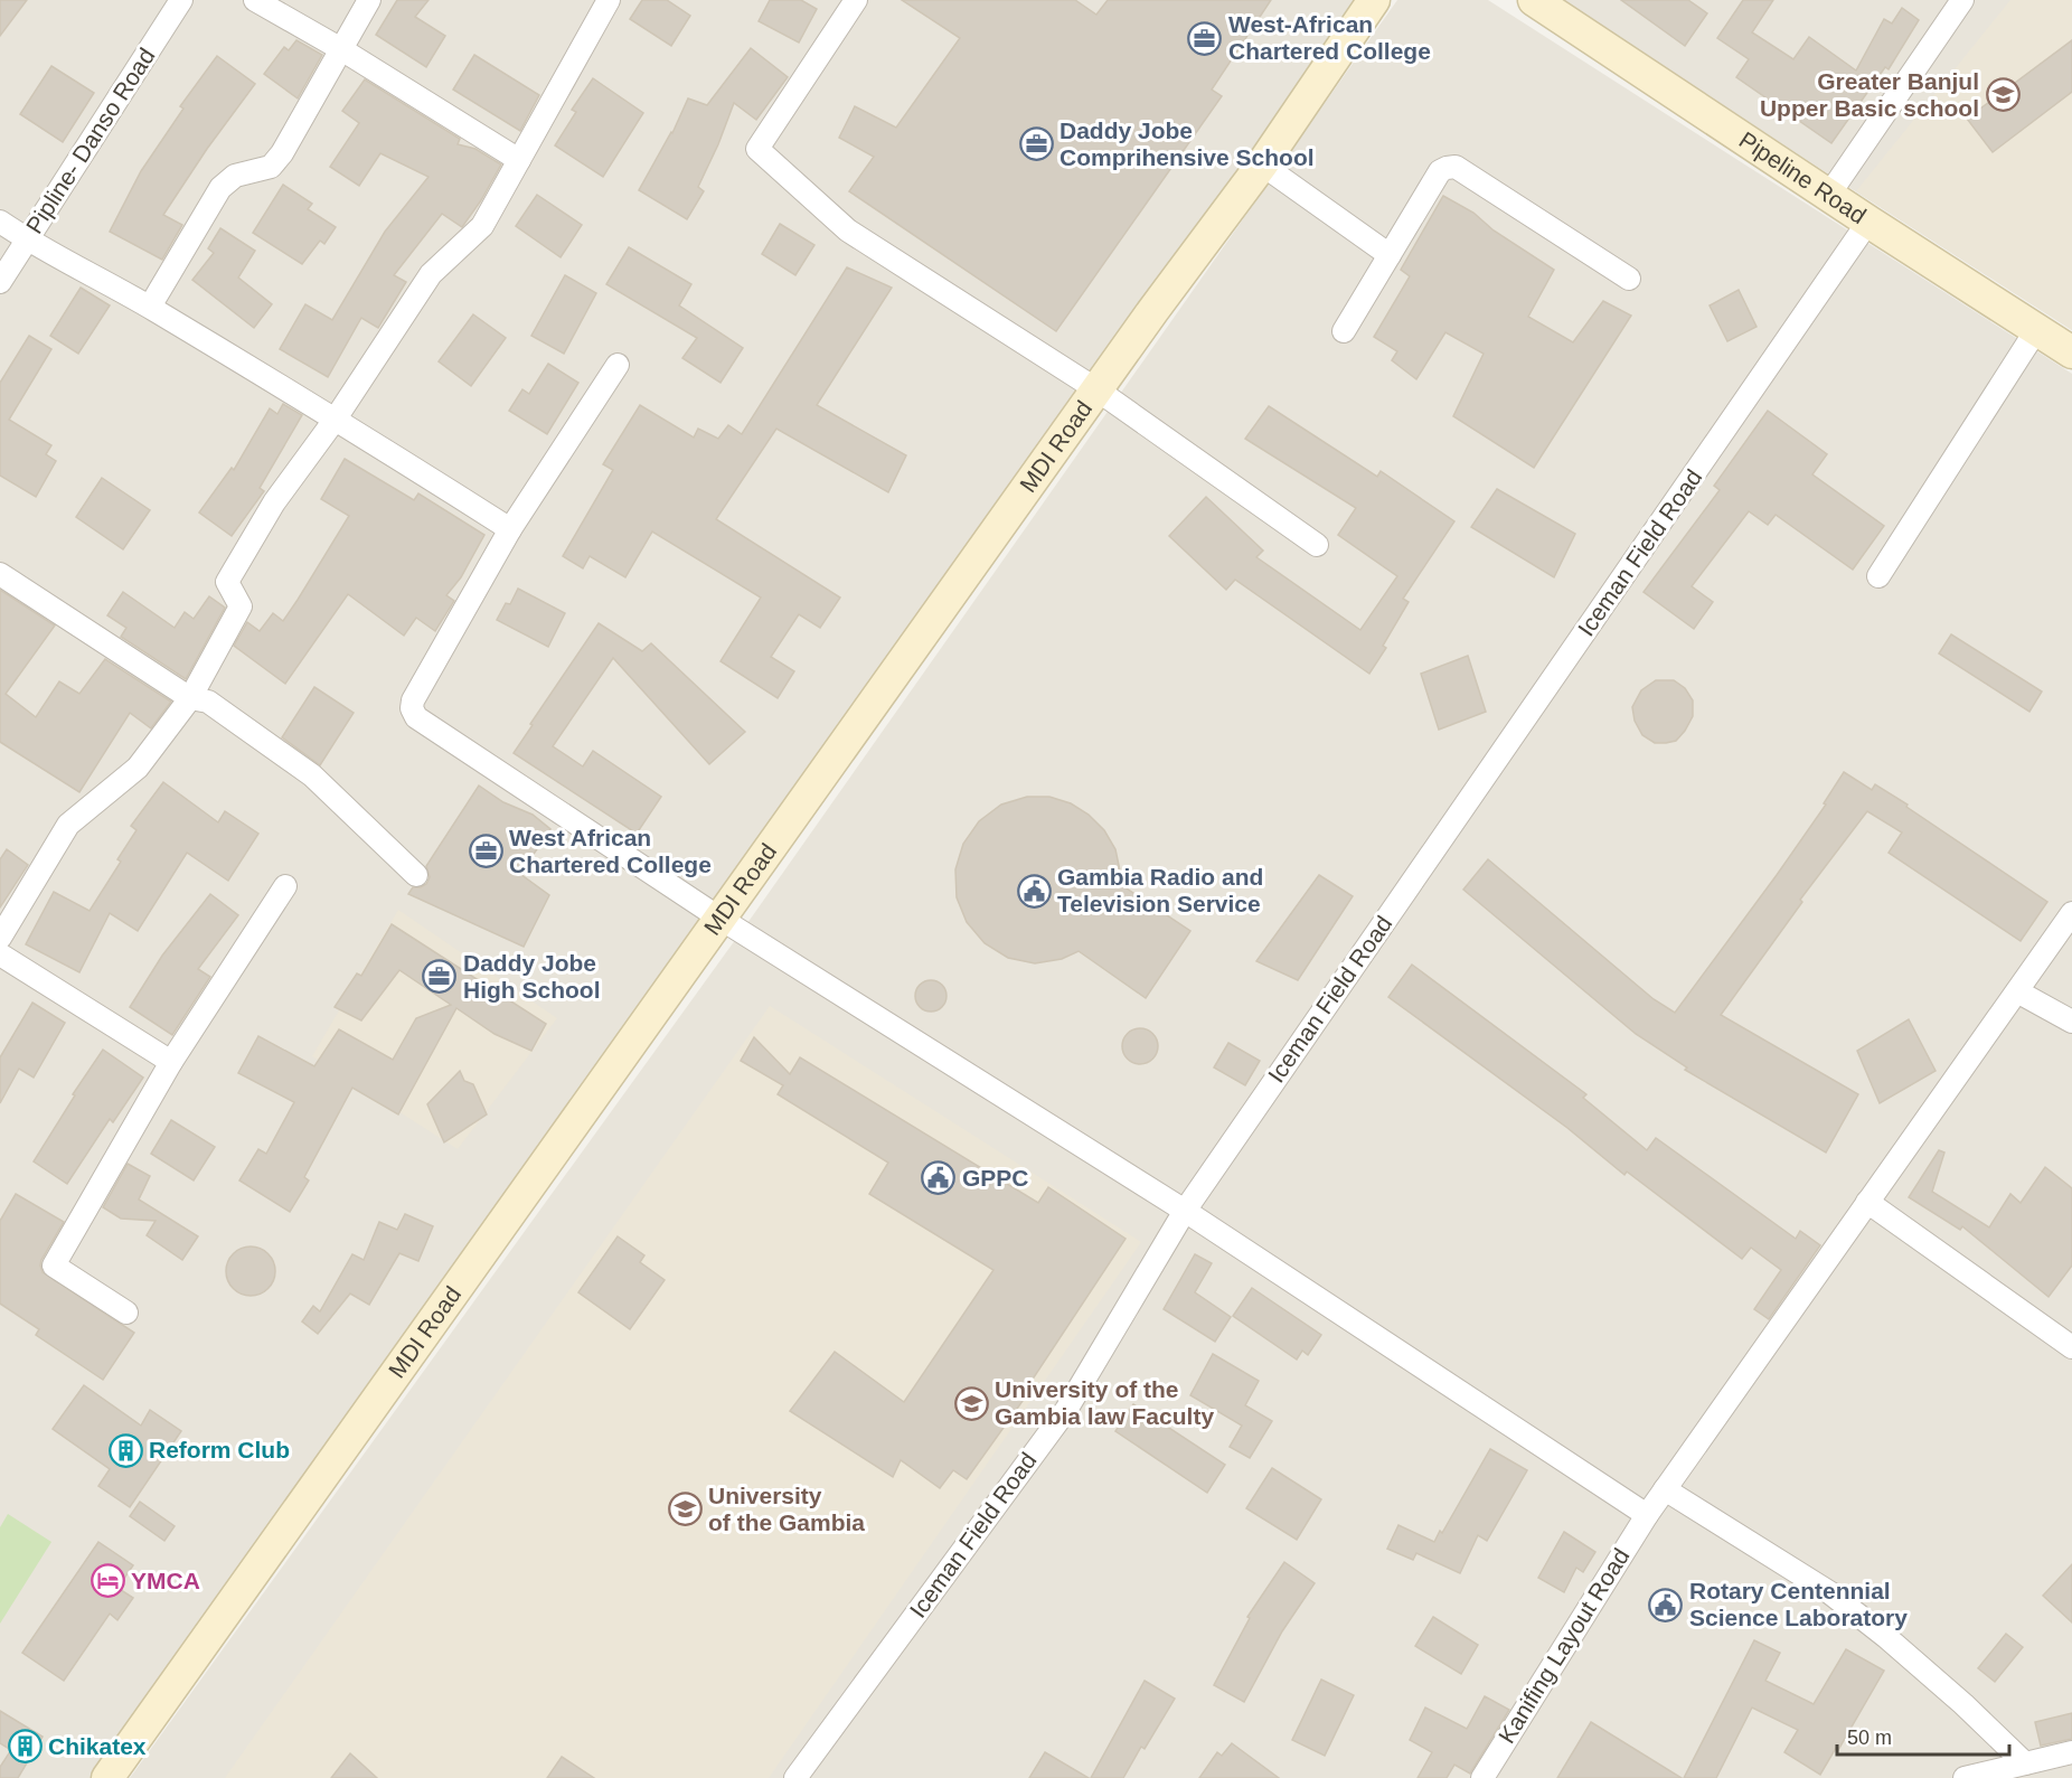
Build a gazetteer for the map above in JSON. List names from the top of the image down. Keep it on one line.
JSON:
{"streets":{"street":["Pipline- Danso Road","Pipeline Road","MDI Road","Iceman Field Road","Kanifing Layout Road"]},"crossings":[["Pipeline Road","Iceman Field Road"]],"places":{"office":["West-African Chartered College","Daddy Jobe Comprihensive School","West African Chartered College","Daddy Jobe High School"],"school or university":["Greater Banjul Upper Basic school","University of the Gambia law Faculty","University of the Gambia"],"public building":["Gambia Radio and Television Service","GPPC","Rotary Centennial Science Laboratory"],"building":["Reform Club","Chikatex"],"hotel":["YMCA"]},"scale_bar":"50 m"}
